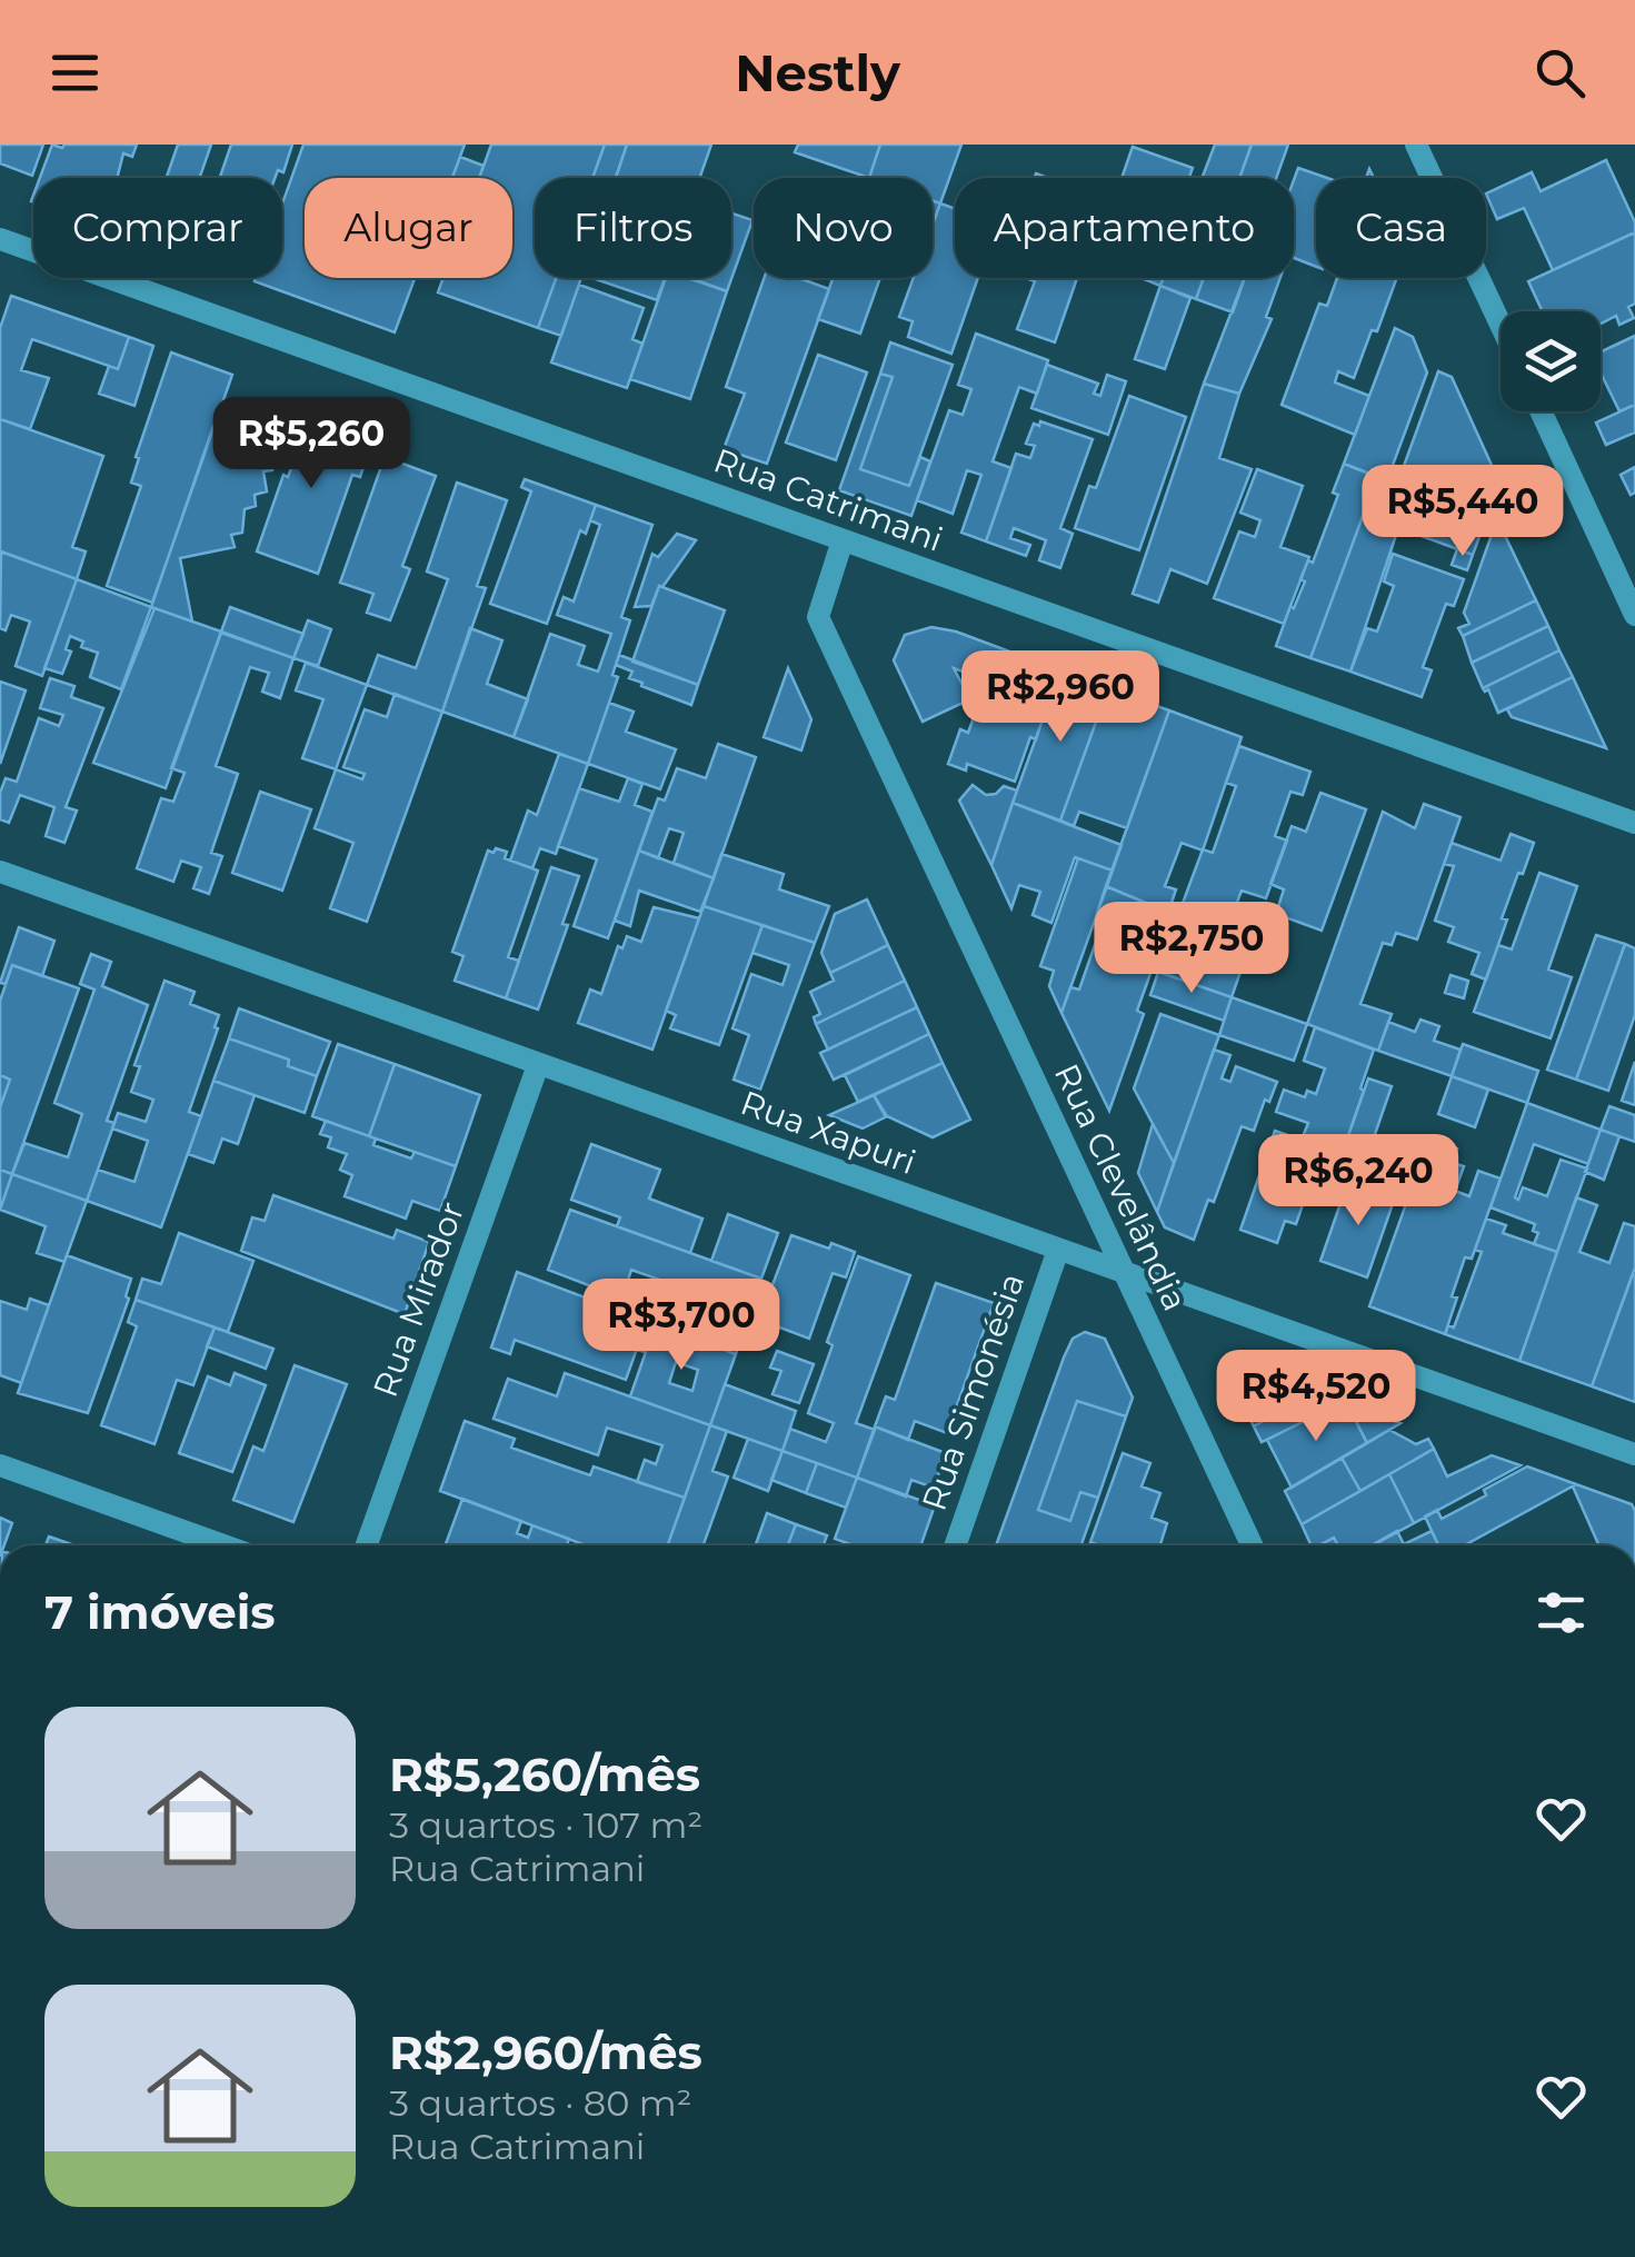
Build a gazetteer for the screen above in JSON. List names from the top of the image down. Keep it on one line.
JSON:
{"streets":{"street":["Rua Catrimani","Rua Xapuri","Rua Clevelândia","Rua Mirador","Rua Simonésia"]},"crossings":[["Rua Catrimani","Rua Clevelândia"],["Rua Xapuri","Rua Clevelândia"],["Rua Xapuri","Rua Mirador"],["Rua Xapuri","Rua Simonésia"]],"page":{"header":"Nestly","chip":["Comprar","Alugar","Filtros","Novo","Apartamento","Casa"],"price":["R$5,260","R$5,440","R$2,960","R$2,750","R$6,240","R$3,700","R$4,520"],"heading":"7 imóveis","list":[{"name":"R$5,260/mês","note":"3 quartos · 107 m² · Rua Catrimani"},{"name":"R$2,960/mês","note":"3 quartos · 80 m² · Rua Catrimani"}]}}
